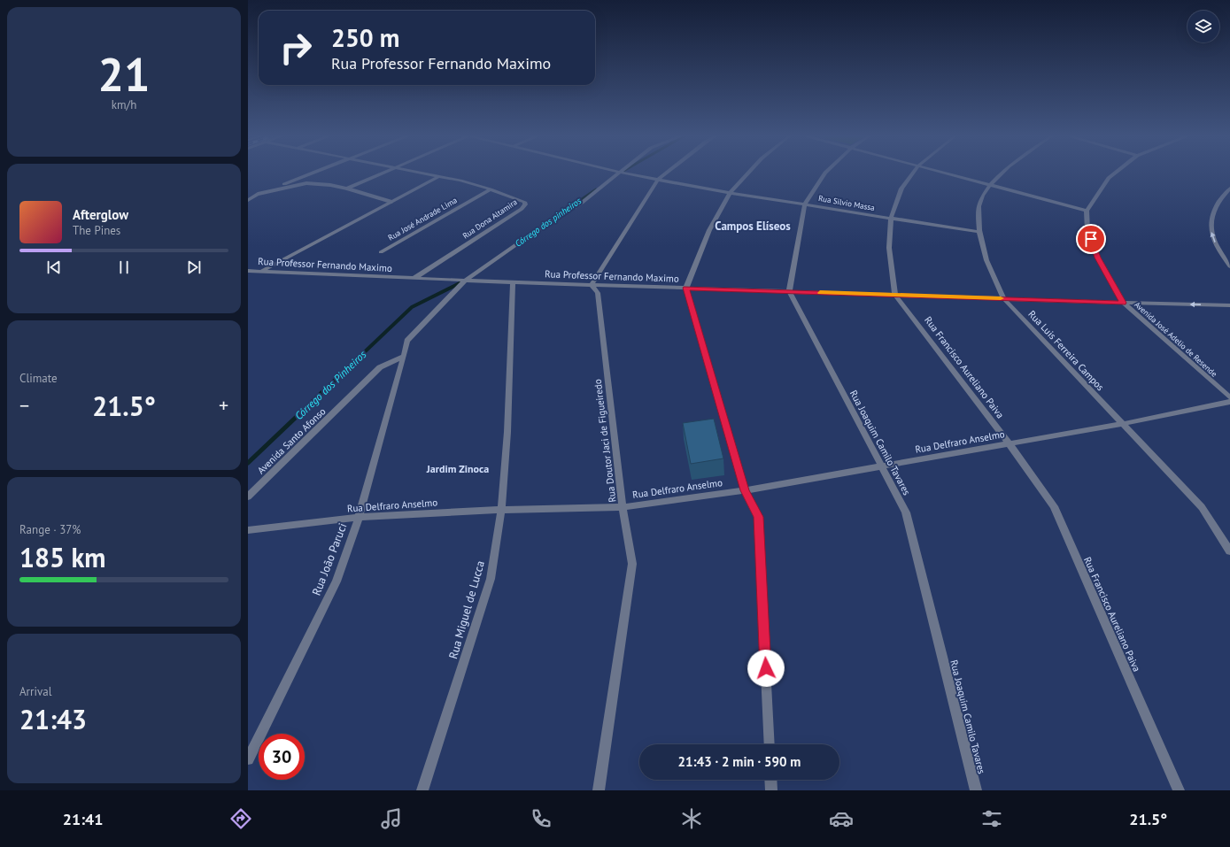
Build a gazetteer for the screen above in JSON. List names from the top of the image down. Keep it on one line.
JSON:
{"streets":{"street":["Rua Silvio Massa","Rua José Andrade Lima","Rua Dona Altamira","Rua Professor Fernando Maximo","Avenida José Adelio de Resende","Rua Luis Ferreira Campos","Rua Francisco Aureliano Paiva","Avenida Santo Afonso","Rua Doutor Jaci de Figueiredo","Rua Delfraro Anselmo","Rua Joaquim Camilo Tavares","Rua João Paruci","Rua Miguel de Lucca"]},"crossings":[["Rua Silvio Massa","Rua Luis Ferreira Campos"],["Rua José Andrade Lima","Rua Dona Altamira"],["Rua Dona Altamira","Rua Professor Fernando Maximo"],["Rua Professor Fernando Maximo","Avenida José Adelio de Resende"],["Rua Professor Fernando Maximo","Rua Luis Ferreira Campos"],["Rua Professor Fernando Maximo","Rua Francisco Aureliano Paiva"],["Rua Professor Fernando Maximo","Rua Doutor Jaci de Figueiredo"],["Rua Professor Fernando Maximo","Rua Joaquim Camilo Tavares"],["Rua Professor Fernando Maximo","Rua Miguel de Lucca"],["Rua Luis Ferreira Campos","Rua Delfraro Anselmo"],["Rua Francisco Aureliano Paiva","Rua Delfraro Anselmo"],["Avenida Santo Afonso","Rua João Paruci"],["Rua Doutor Jaci de Figueiredo","Rua Delfraro Anselmo"],["Rua Delfraro Anselmo","Rua Joaquim Camilo Tavares"],["Rua Delfraro Anselmo","Rua João Paruci"],["Rua Delfraro Anselmo","Rua Miguel de Lucca"]],"districts":["Campos Elíseos","Jardim Zinoca"],"water":["Córrego dos pinheiros","Córrego dos Pinheiros"],"page":{"tile":[["21","km/h"],"Climate",["Range · 37%","185 km"],["Arrival","21:43"]],"turn":["250 m","Rua Professor Fernando Maximo"],"song":["Afterglow","The Pines"],"heat":["−","21.5°","+"],"limit":"30","trip":"21:43 · 2 min · 590 m","tabs":["21:41","21.5°"]}}
